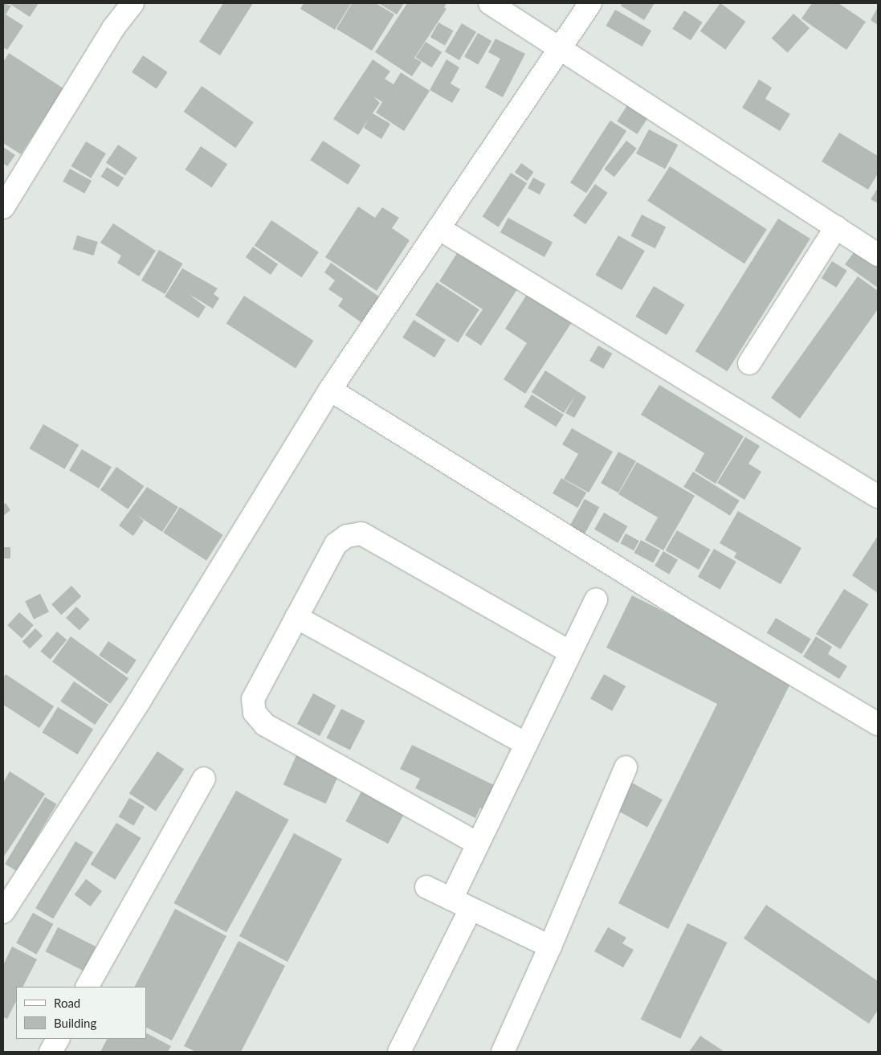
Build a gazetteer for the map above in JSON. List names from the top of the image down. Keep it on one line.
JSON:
{"legend":["Road","Building"]}
